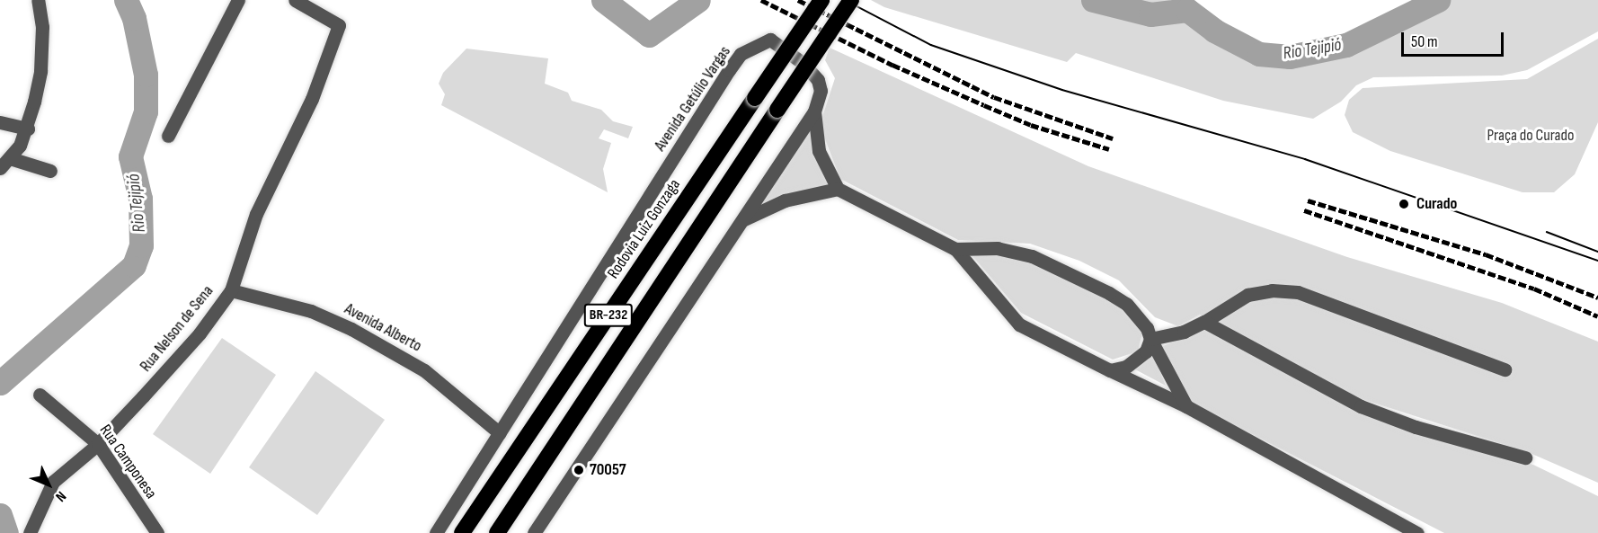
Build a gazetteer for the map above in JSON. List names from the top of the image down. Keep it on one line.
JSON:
{"streets":{"highway":["Rodovia Luiz Gonzaga","BR-232"],"street":["Avenida Getúlio Vargas","Avenida Alberto","Rua Nelson de Sena","Rua Camponesa"]},"crossings":[["Avenida Getúlio Vargas","Avenida Alberto"],["Avenida Alberto","Rua Nelson de Sena"],["Rua Nelson de Sena","Rua Camponesa"]],"water":["Rio Tejipió"],"parks":["Praça do Curado"],"places":["Curado","70057"],"scale_bar":"50 m","north":"bottom right"}
